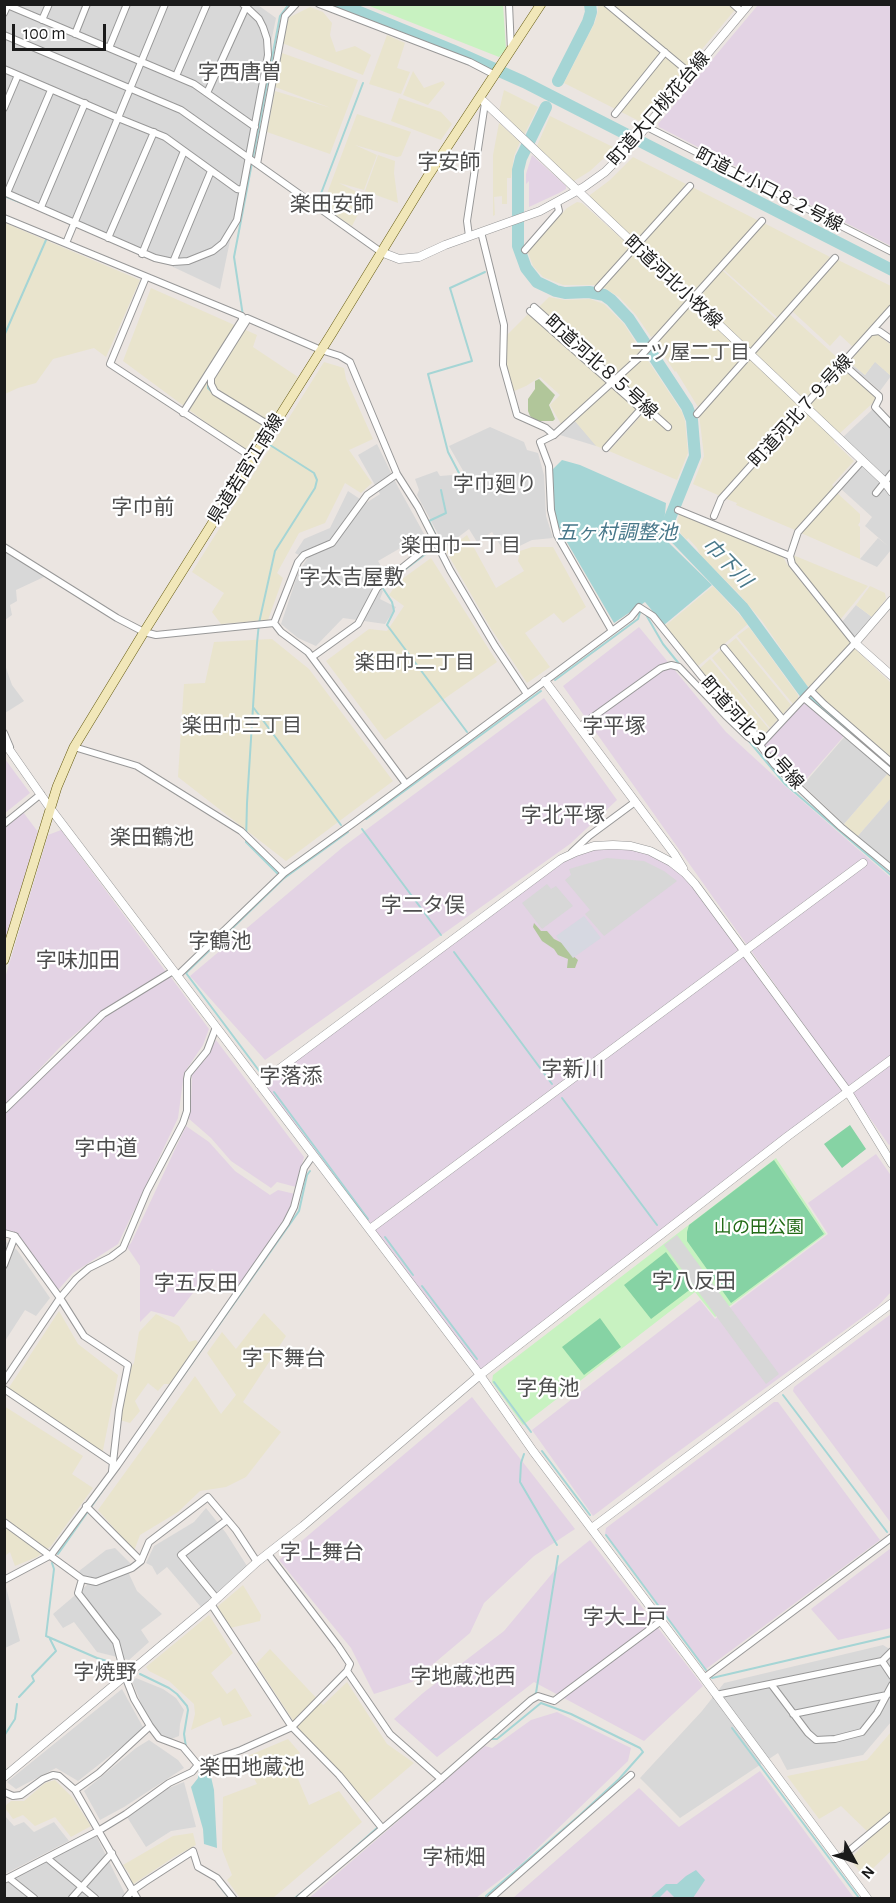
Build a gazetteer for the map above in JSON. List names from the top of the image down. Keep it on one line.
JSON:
{"streets":{"main road":["県道若宮江南線"],"street":["町道大口桃花台線","町道上小口８２号線","町道河北小牧線","町道河北８５号線","町道河北７９号線","町道河北３０号線"]},"crossings":[["町道大口桃花台線","町道上小口８２号線"],["町道大口桃花台線","町道河北小牧線"],["町道大口桃花台線","県道若宮江南線"],["町道河北小牧線","町道河北７９号線"],["町道河北小牧線","県道若宮江南線"]],"districts":["字西唐曽","字安師","楽田安師","二ツ屋二丁目","字巾廻り","字巾前","楽田巾一丁目","字太吉屋敷","楽田巾二丁目","楽田巾三丁目","字平塚","字北平塚","楽田鶴池","字二タ俣","字鶴池","字味加田","字新川","字落添","字中道","字八反田","字五反田","字下舞台","字角池","字上舞台","字大上戸","字焼野","字地蔵池西","楽田地蔵池","字柿畑"],"water":["五ヶ村調整池","巾下川"],"parks":["山の田公園"],"scale_bar":"100 m","north":"bottom right"}
